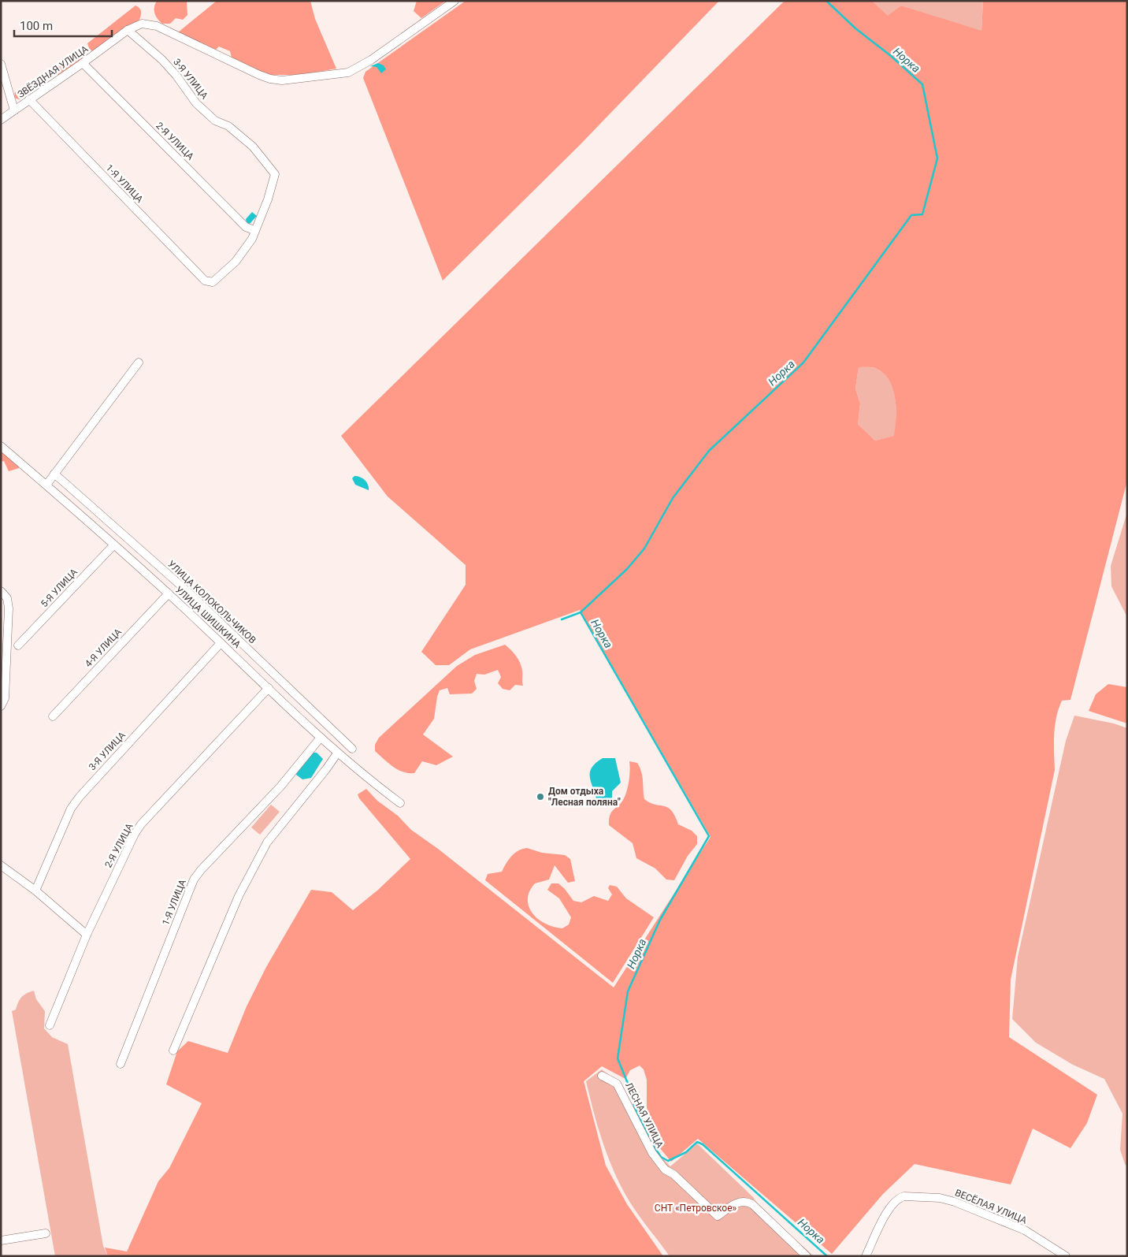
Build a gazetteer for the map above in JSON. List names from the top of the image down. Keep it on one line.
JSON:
{"streets":{"street":["ЗВЁЗДНАЯ УЛИЦА","3-Я УЛИЦА","2-Я УЛИЦА","1-Я УЛИЦА","5-Я УЛИЦА","УЛИЦА КОЛОКОЛЬЧИКОВ","УЛИЦА ШИШКИНА","4-Я УЛИЦА","ЛЕСНАЯ УЛИЦА","ВЕСЁЛАЯ УЛИЦА"]},"crossings":[["ЗВЁЗДНАЯ УЛИЦА","3-Я УЛИЦА"],["ЗВЁЗДНАЯ УЛИЦА","2-Я УЛИЦА"],["ЗВЁЗДНАЯ УЛИЦА","1-Я УЛИЦА"],["3-Я УЛИЦА","2-Я УЛИЦА"],["3-Я УЛИЦА","1-Я УЛИЦА"],["3-Я УЛИЦА","УЛИЦА ШИШКИНА"],["2-Я УЛИЦА","1-Я УЛИЦА"],["2-Я УЛИЦА","УЛИЦА ШИШКИНА"],["1-Я УЛИЦА","УЛИЦА ШИШКИНА"],["5-Я УЛИЦА","УЛИЦА ШИШКИНА"],["УЛИЦА ШИШКИНА","4-Я УЛИЦА"]],"water":["Норка"],"parks":["СНТ «Петровское»"],"places":["Дом отдыха \"Лесная поляна\""],"scale_bar":"100 m"}
